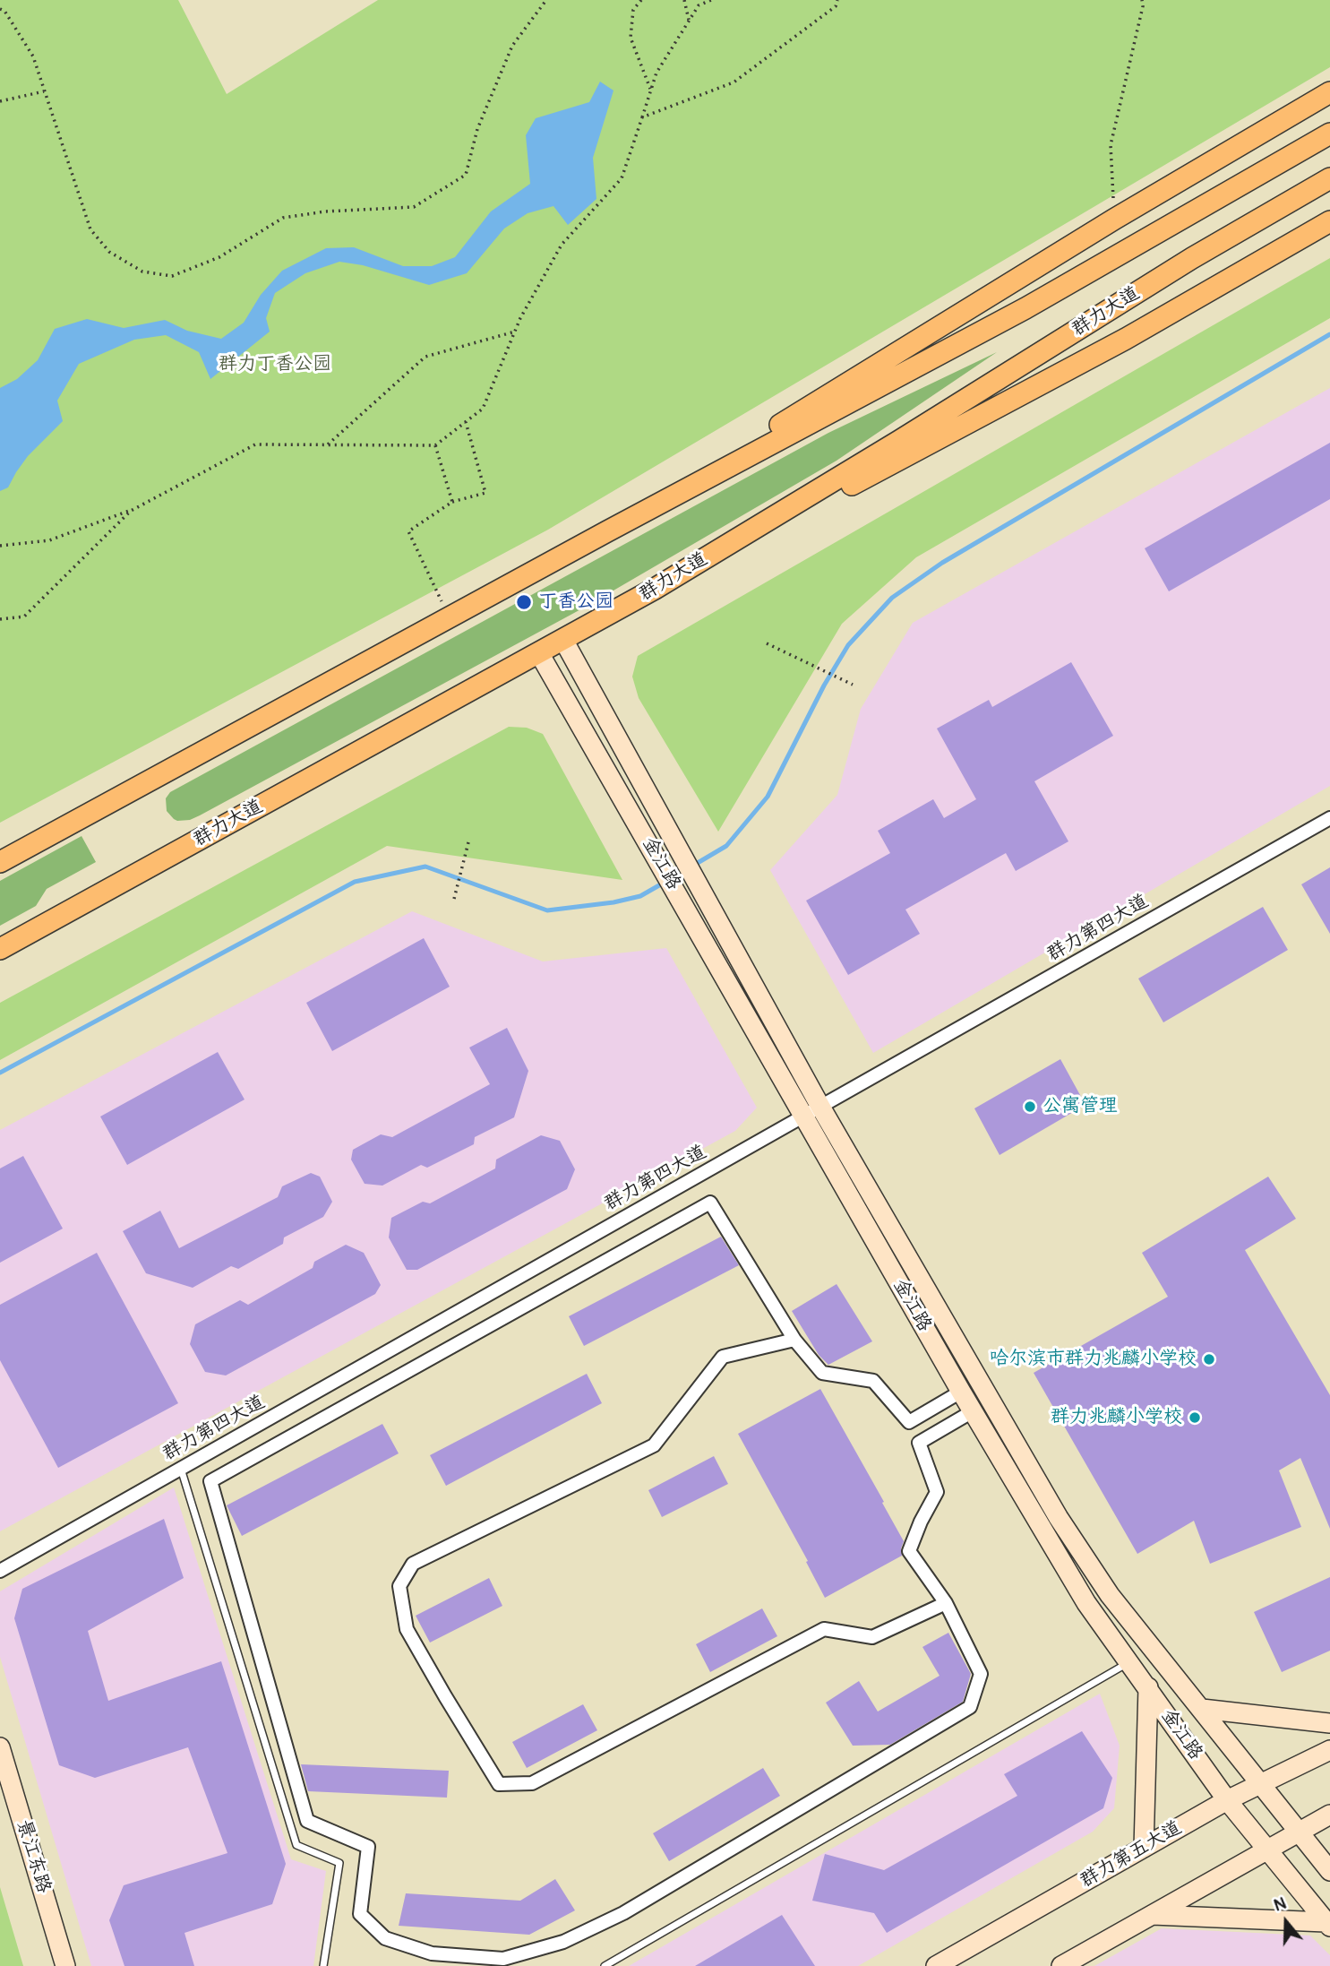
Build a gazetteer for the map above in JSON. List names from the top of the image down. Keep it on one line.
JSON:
{"streets":{"main road":["群力大道"],"street":["金江路","群力第四大道","群力第五大道","景江东路"]},"crossings":[["群力大道","金江路"],["金江路","群力第四大道"],["金江路","群力第五大道"]],"parks":["群力丁香公园"],"places":["丁香公园","公寓管理","哈尔滨市群力兆麟小学校","群力兆麟小学校"],"north":"top"}
